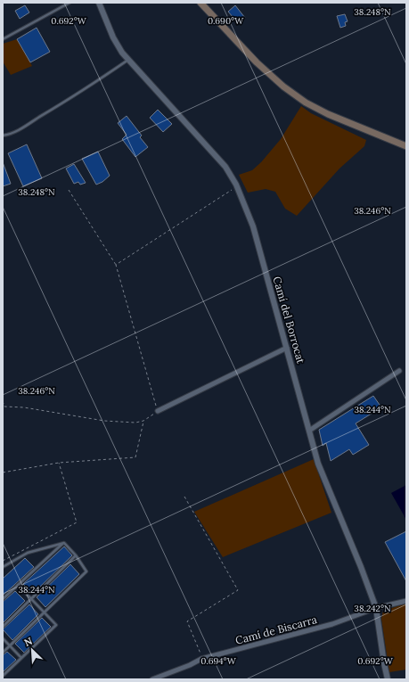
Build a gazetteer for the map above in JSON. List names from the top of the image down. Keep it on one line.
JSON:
{"streets":{"street":["Camí del Borrocat","Camí de Biscarra"]},"crossings":[["Camí del Borrocat","Camí de Biscarra"]],"north":"top left","coordinates":["38.248°N","0.692°W","0.690°W","38.246°N","38.244°N","38.242°N","0.694°W"]}
